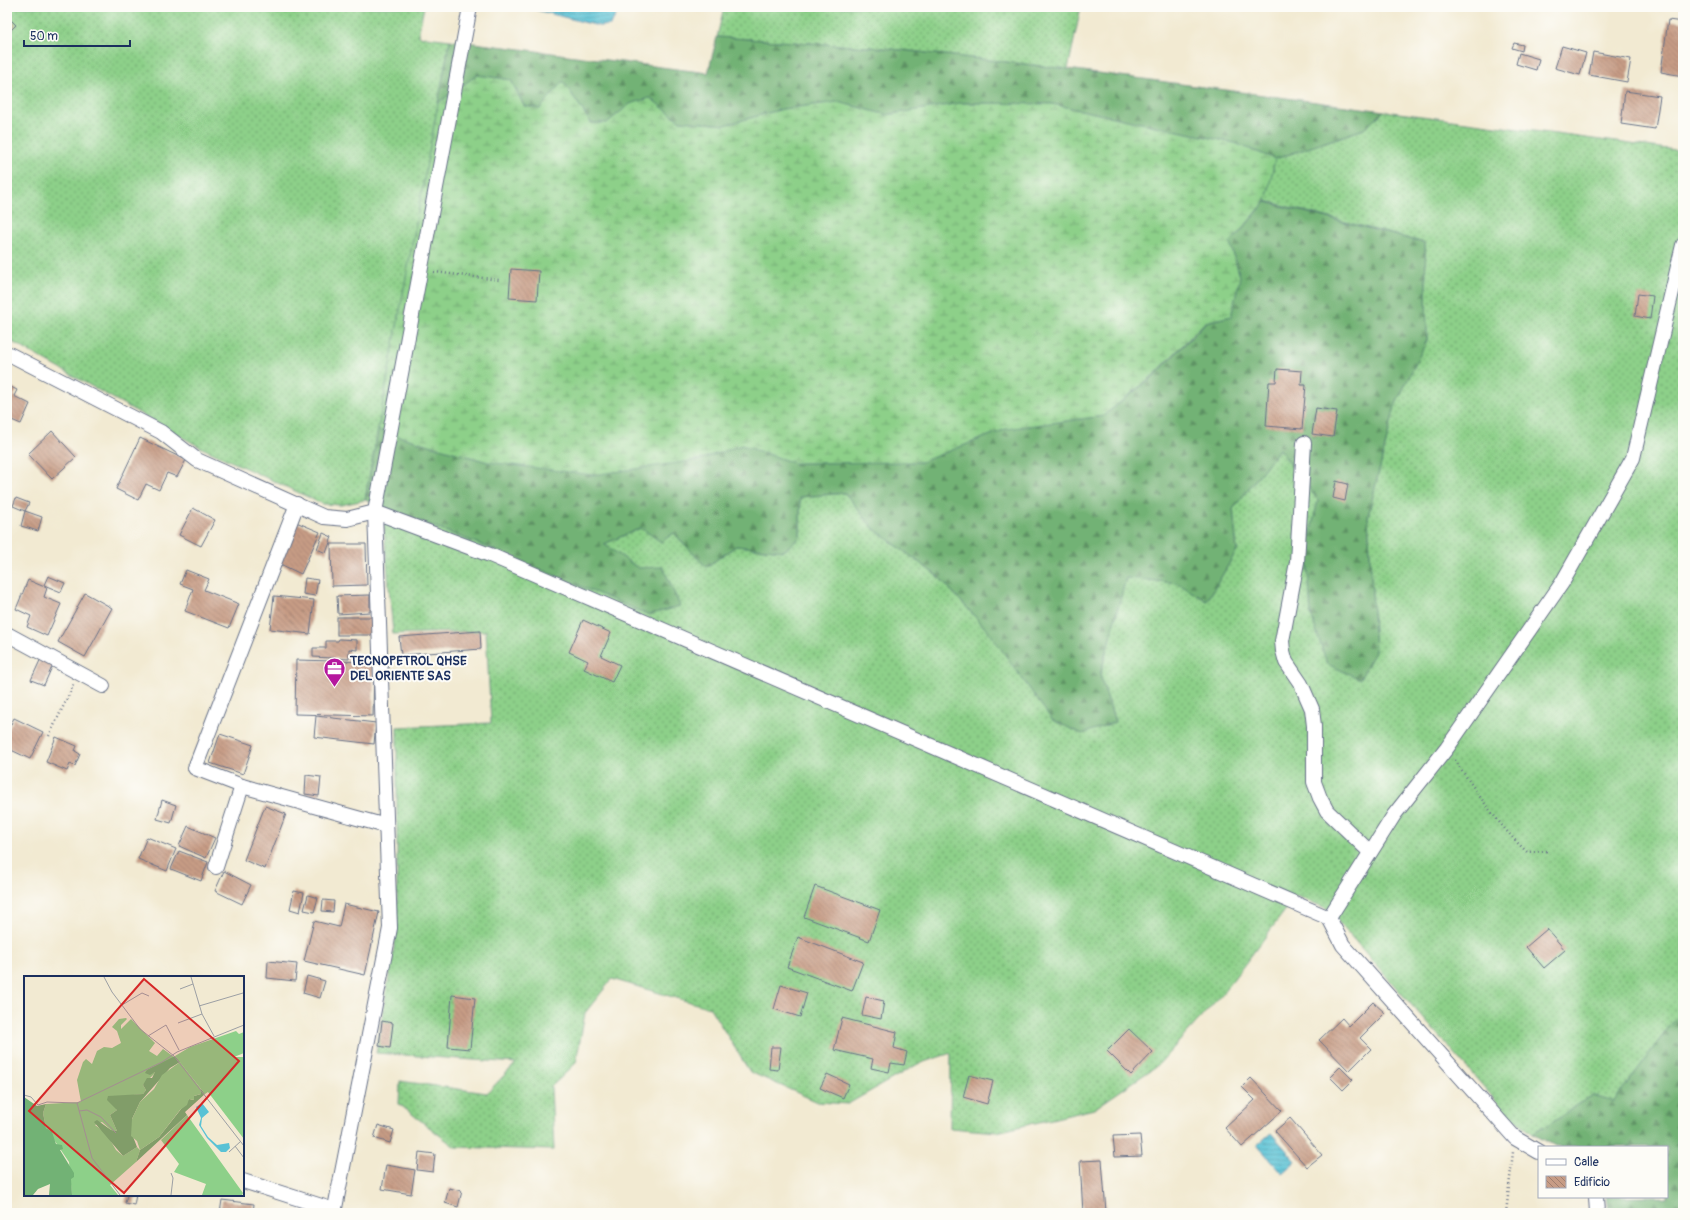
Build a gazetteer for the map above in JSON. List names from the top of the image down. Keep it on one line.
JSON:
{"places":{"office":["TECNOPETROL QHSE DEL ORIENTE SAS"]},"legend":["Calle","Edificio"],"scale_bar":"50 m"}
